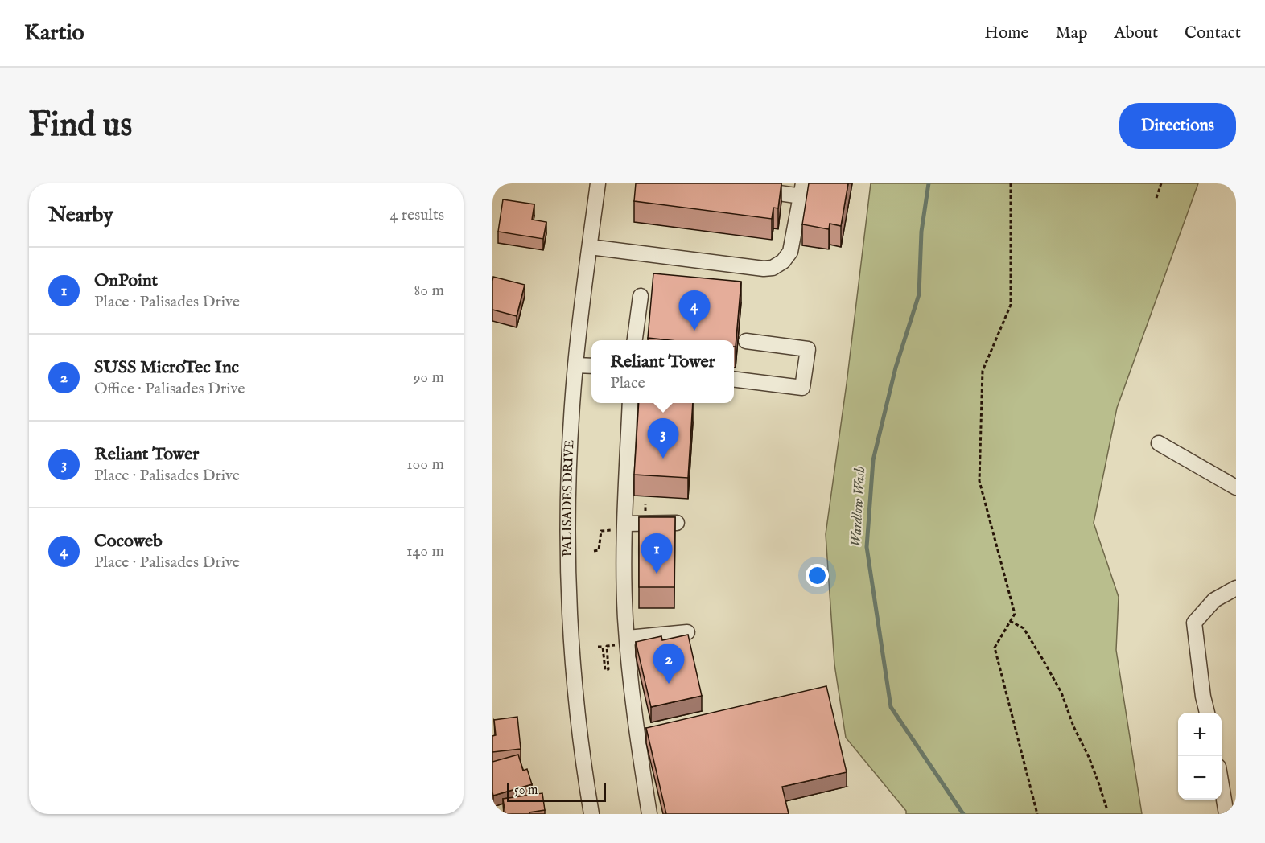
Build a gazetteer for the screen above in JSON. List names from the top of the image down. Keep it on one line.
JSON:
{"streets":{"street":["PALISADES DRIVE"]},"water":["Wardlow Wash"],"scale_bar":"50 m","page":{"header":"Kartio","nav":["Home","Map","About","Contact"],"buttons":"Directions","title":"Find us","heading":["Nearby","4 results"],"list":[{"mark":"1","name":"OnPoint","note":"Place · Palisades Drive","value":"80 m"},{"mark":"2","name":"SUSS MicroTec Inc","note":"Office · Palisades Drive","value":"90 m"},{"mark":"3","name":"Reliant Tower","note":"Place · Palisades Drive","value":"100 m"},{"mark":"4","name":"Cocoweb","note":"Place · Palisades Drive","value":"140 m"}],"pins":["4","3","1","2"],"popup":["Reliant Tower","Place"],"map_buttons":["+","−"],"scale":"50 m"}}
